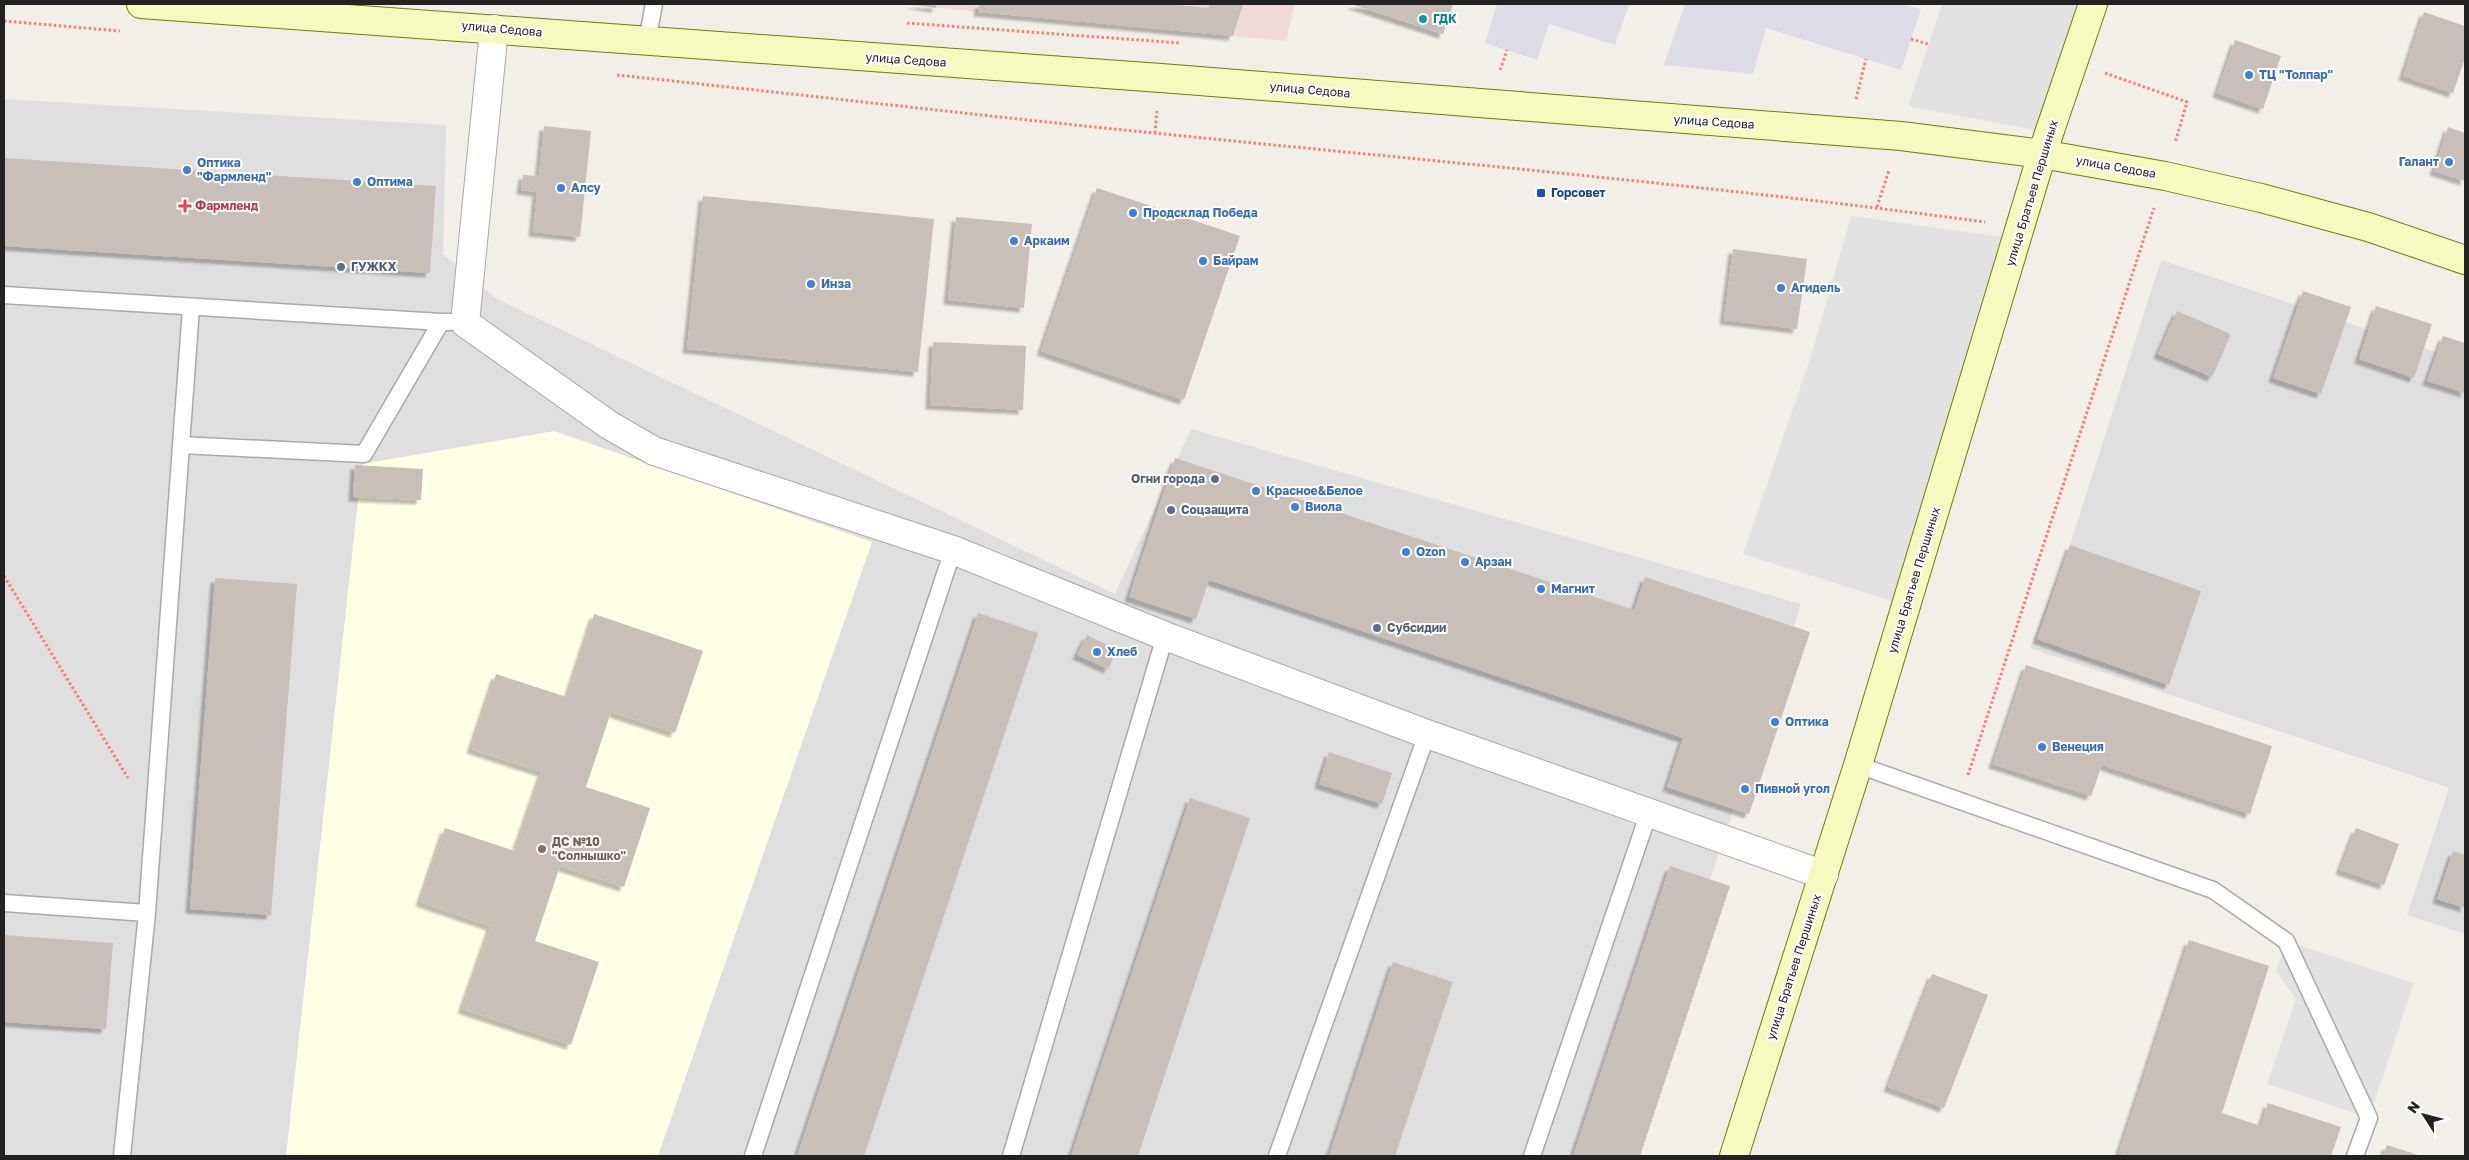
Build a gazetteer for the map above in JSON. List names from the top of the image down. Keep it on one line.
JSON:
{"streets":{"main road":["улица Седова","улица Братьев Першиных"]},"crossings":[["улица Седова","улица Братьев Першиных"]],"places":{"other":["ГДК","ТЦ \"Толпар\"","Галант","Оптика \"Фармленд\"","Оптима","Алсу","Продсклад Победа","Аркаим","Байрам","ГУЖКХ","Инза","Агидель","Огни города","Красное&Белое","Виола","Соцзащита","Ozon","Арзан","Магнит","Субсидии","Хлеб","Оптика","Венеция","Пивной угол","ДС №10 \"Солнышко\""],"transit":["Горсовет"],"health":["Фармленд"]},"north":"top left"}
